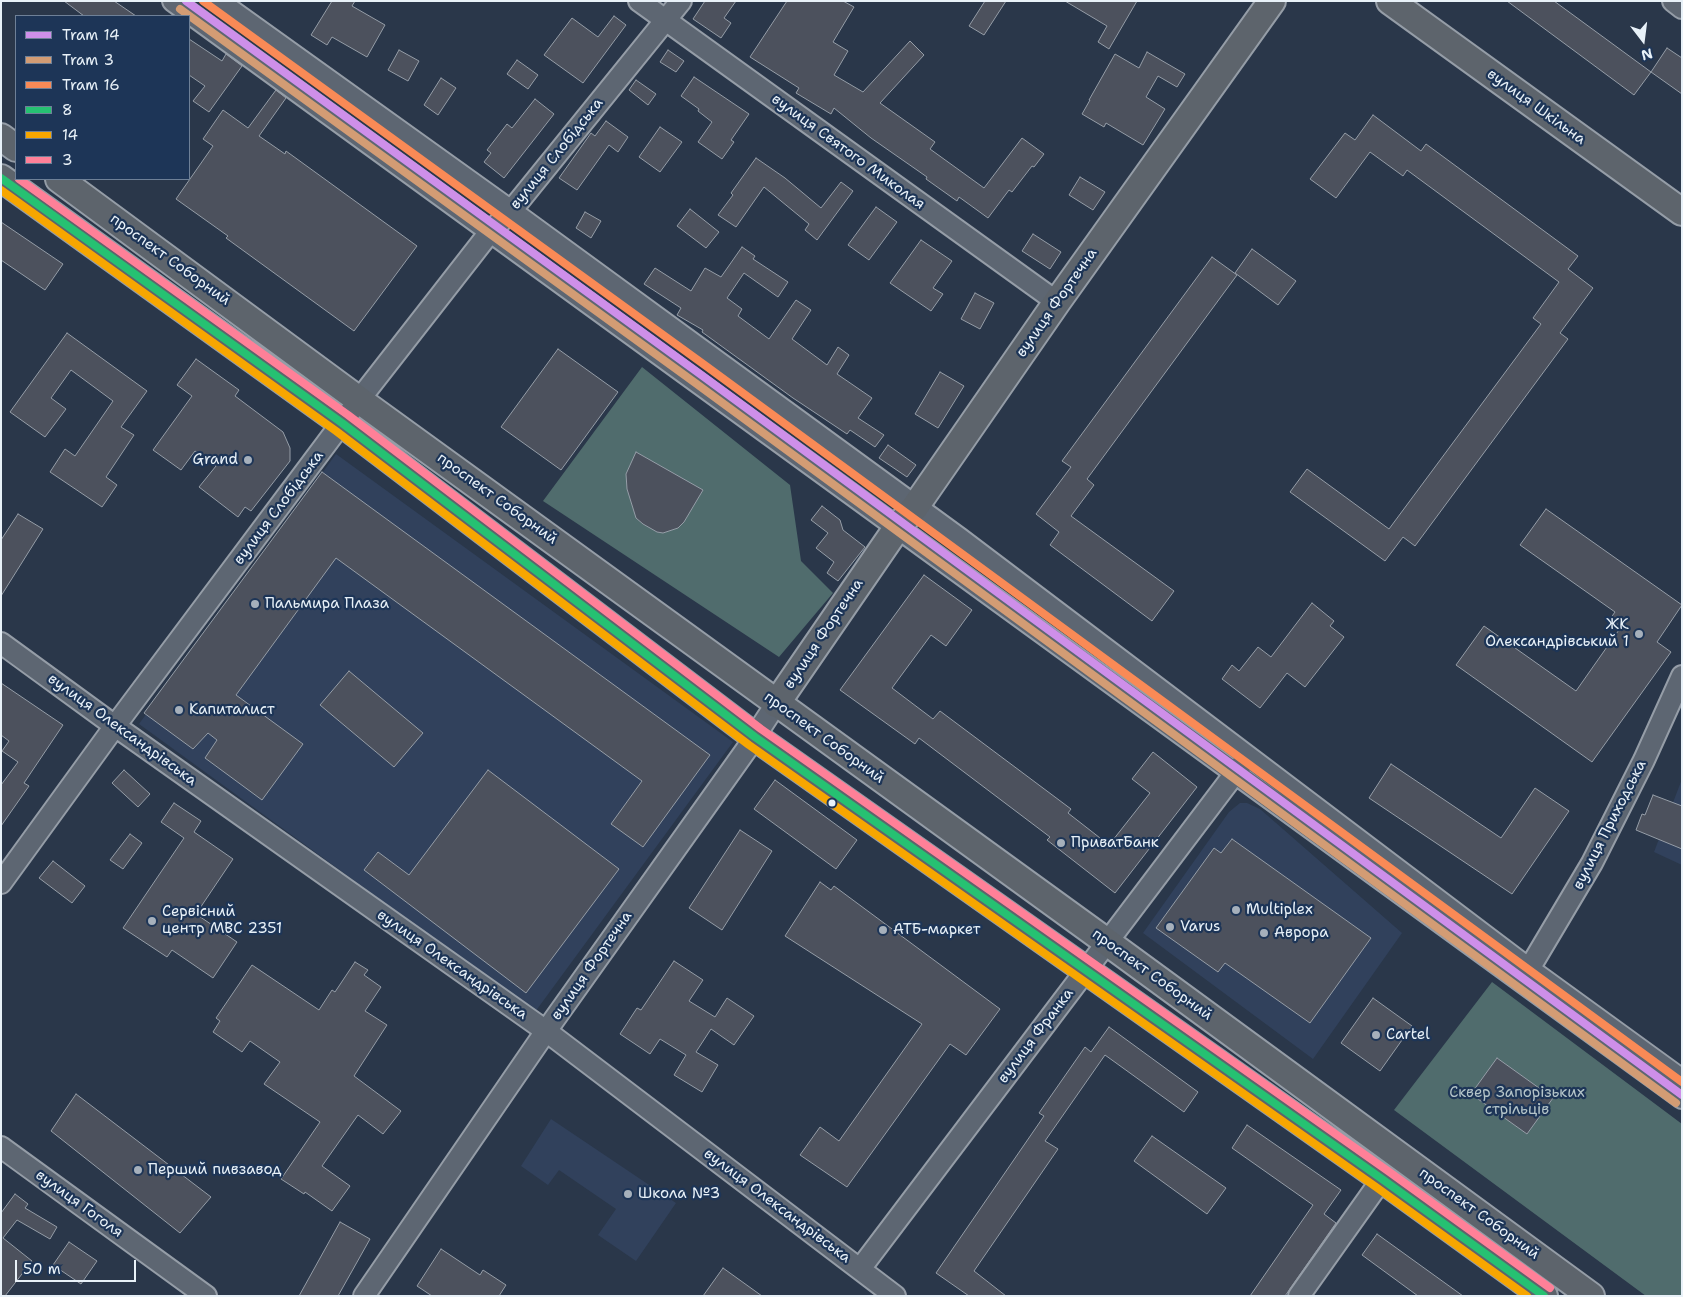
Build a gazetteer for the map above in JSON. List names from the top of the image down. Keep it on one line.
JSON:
{"streets":{"main road":["вулиця Шкільна","проспект Соборний","вулиця Фортечна"],"street":["вулиця Святого Миколая","вулиця Слобідська","вулиця Олександрівська","вулиця Приходська","вулиця Франка","вулиця Гоголя"]},"crossings":[["вулиця Святого Миколая","вулиця Слобідська"],["вулиця Святого Миколая","вулиця Фортечна"],["вулиця Слобідська","проспект Соборний"],["вулиця Слобідська","вулиця Олександрівська"],["проспект Соборний","вулиця Фортечна"],["проспект Соборний","вулиця Франка"],["вулиця Фортечна","вулиця Олександрівська"],["вулиця Олександрівська","вулиця Франка"]],"parks":["Сквер Запорізьких стрільців"],"places":["Grand","Пальмира Плаза","ЖК Олександрівський 1","Капиталист","ПриватБанк","Multiplex","Сервісний центр МВС 2351","Varus","АТБ-маркет","Аврора","Cartel","Перший пивзавод","Школа №3"],"lines":["tram line 14","tram line 16","tram line 3","transit line 8","transit line 3","transit line 14"],"legend":["Tram 14","Tram 3","Tram 16","8","14","3"],"scale_bar":"50 m","north":"bottom"}
